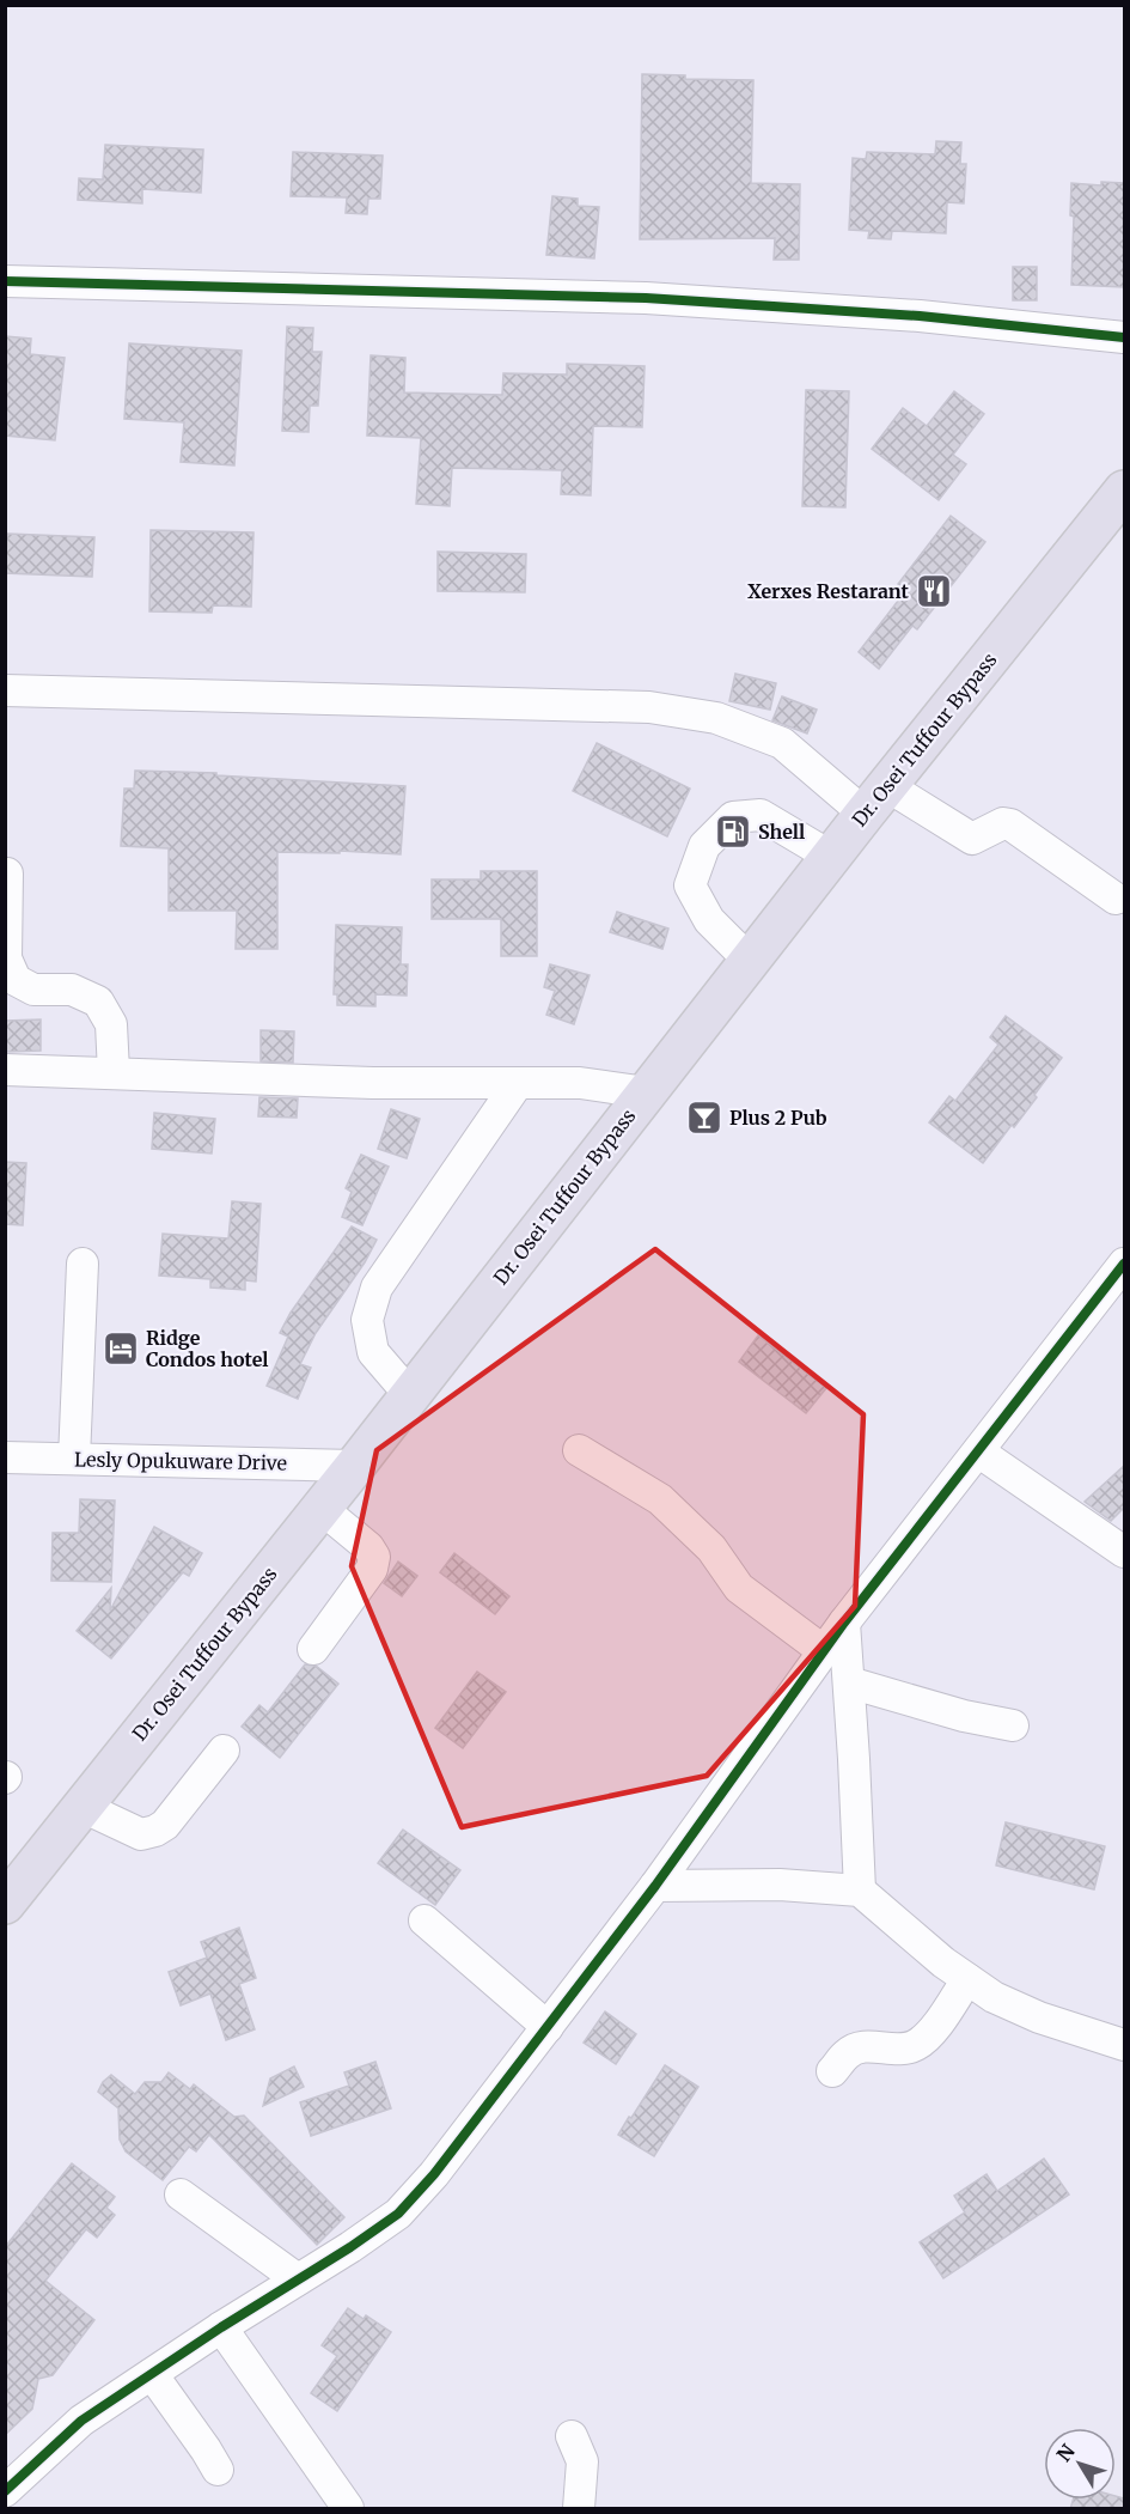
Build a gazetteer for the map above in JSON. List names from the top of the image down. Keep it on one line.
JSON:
{"streets":{"highway":["Dr. Osei Tuffour Bypass"],"street":["Lesly Opukuware Drive"]},"crossings":[["Dr. Osei Tuffour Bypass","Lesly Opukuware Drive"]],"places":{"restaurant":["Xerxes Restarant"],"fuel station":["Shell"],"bar":["Plus 2 Pub"],"hotel":["Ridge Condos hotel"]},"north":"top left"}
